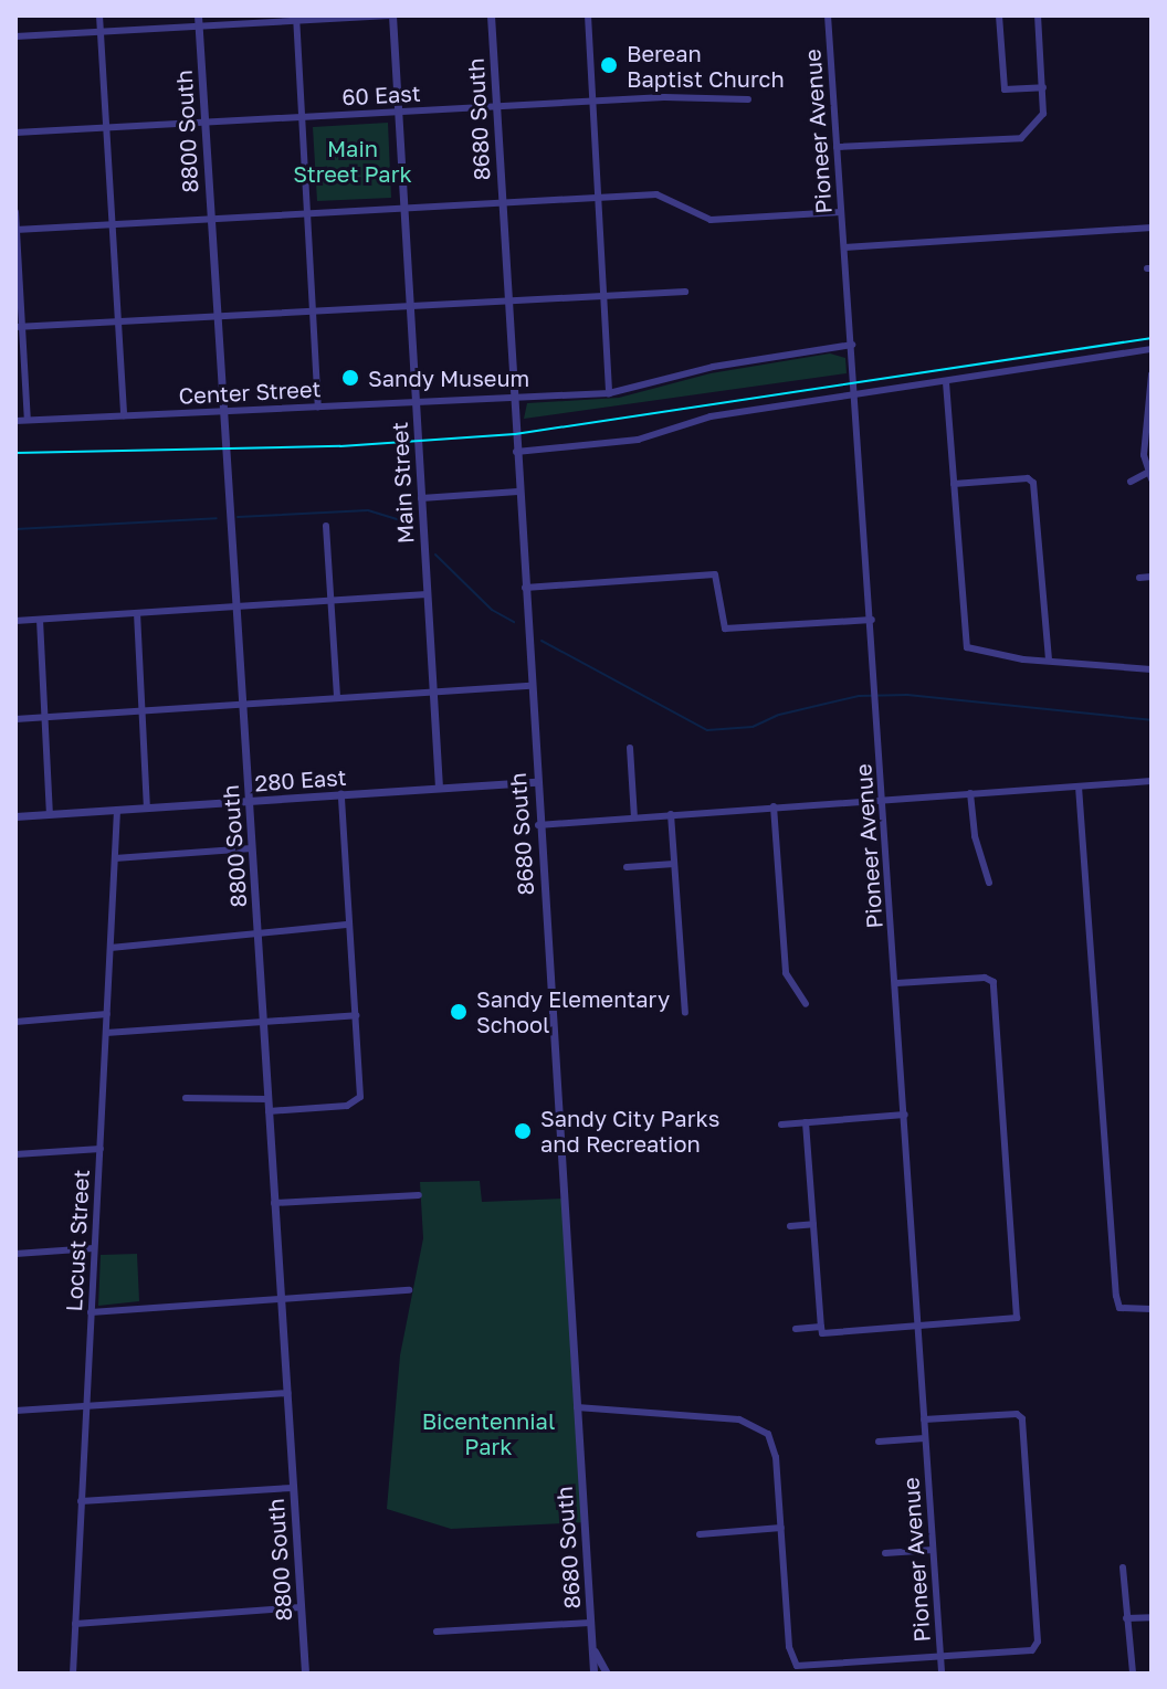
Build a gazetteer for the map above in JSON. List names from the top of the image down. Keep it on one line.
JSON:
{"streets":{"street":["60 East","8680 South","8800 South","Pioneer Avenue","Center Street","Main Street","280 East","Locust Street"]},"crossings":[["60 East","8680 South"],["60 East","8800 South"],["60 East","Main Street"],["8680 South","Center Street"],["8680 South","280 East"],["8800 South","Center Street"],["8800 South","280 East"],["Pioneer Avenue","Center Street"],["Center Street","Main Street"],["Main Street","280 East"],["280 East","Locust Street"]],"parks":["Main Street Park","Bicentennial Park"],"places":["Berean Baptist Church","Sandy Museum","Sandy Elementary School","Sandy City Parks and Recreation"]}
